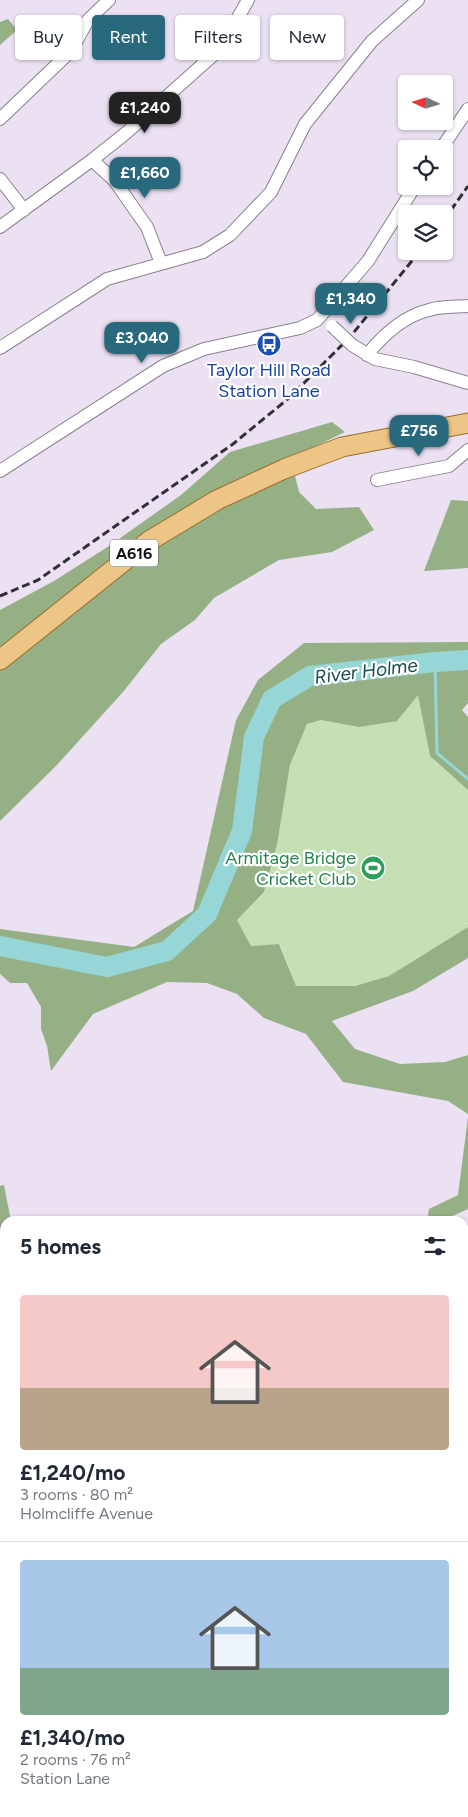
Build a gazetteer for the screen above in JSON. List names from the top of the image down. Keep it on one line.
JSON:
{"streets":{"main road":["A616"]},"water":["River Holme"],"places":{"bus stop":["Taylor Hill Road Station Lane"],"sports":["Armitage Bridge Cricket Club"]},"north":"left","page":{"chip":["Buy","Rent","Filters","New"],"price":["£1,240","£1,660","£1,340","£3,040","£756"],"heading":"5 homes","list":[{"name":"£1,240/mo","note":"3 rooms · 80 m² · Holmcliffe Avenue"},{"name":"£1,340/mo","note":"2 rooms · 76 m² · Station Lane"}]}}
